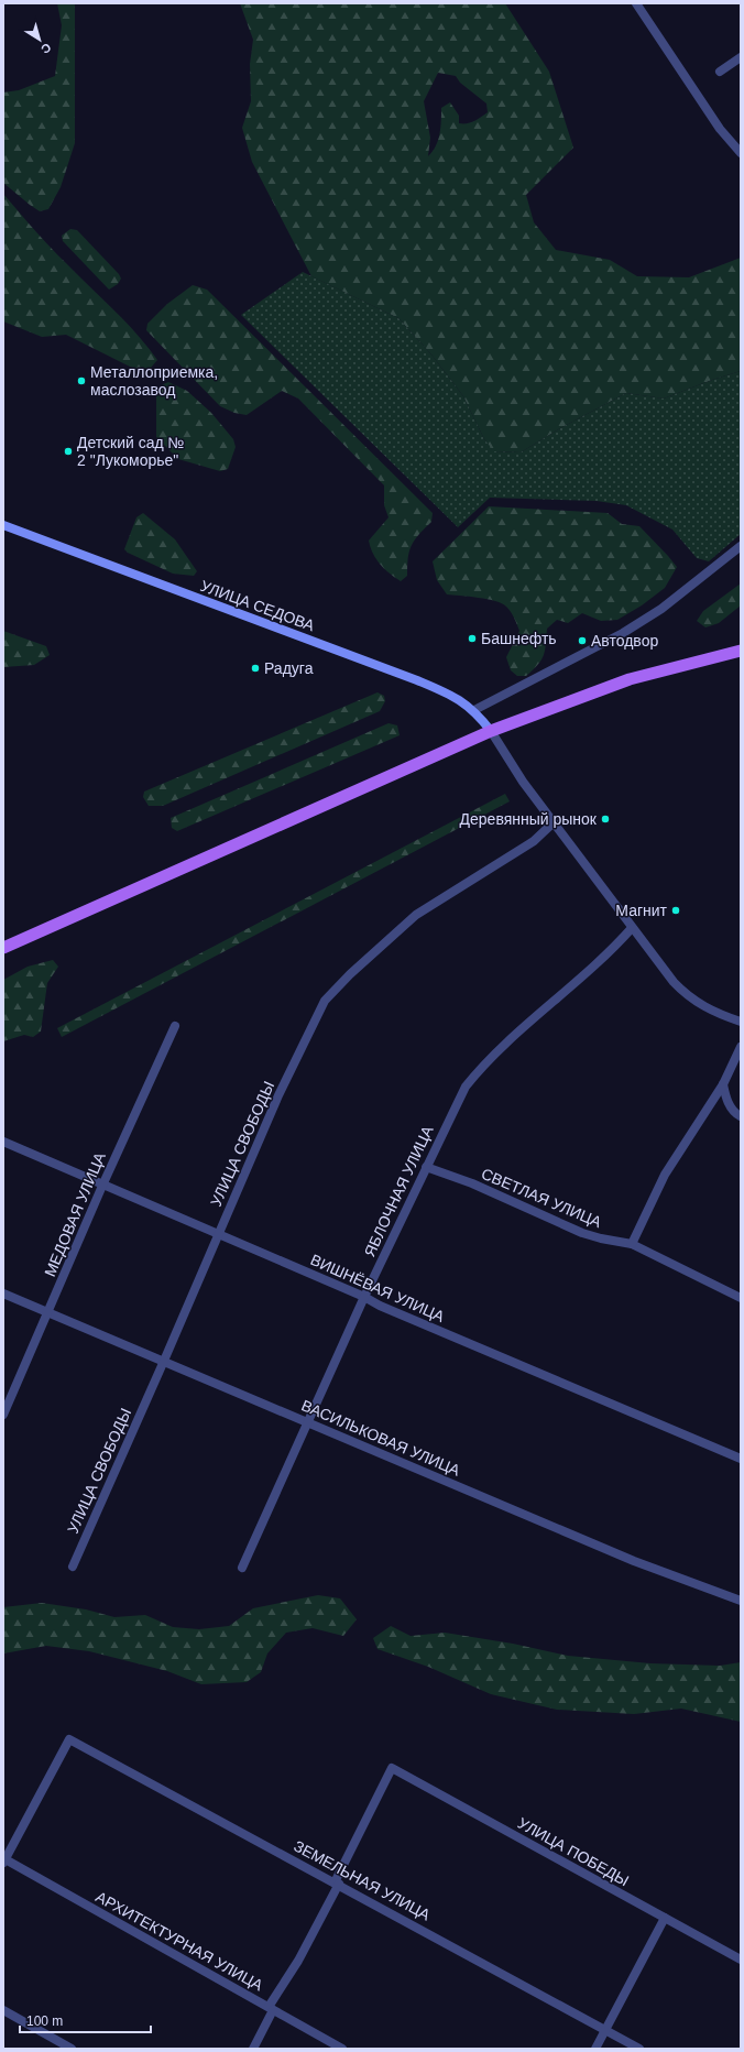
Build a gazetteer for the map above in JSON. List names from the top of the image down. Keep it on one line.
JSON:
{"streets":{"main road":["УЛИЦА СЕДОВА"],"street":["УЛИЦА СВОБОДЫ","ЯБЛОЧНАЯ УЛИЦА","СВЕТЛАЯ УЛИЦА","МЕДОВАЯ УЛИЦА","ВИШНЁВАЯ УЛИЦА","ВАСИЛЬКОВАЯ УЛИЦА","УЛИЦА ПОБЕДЫ","ЗЕМЕЛЬНАЯ УЛИЦА","АРХИТЕКТУРНАЯ УЛИЦА"]},"crossings":[["УЛИЦА СВОБОДЫ","ВИШНЁВАЯ УЛИЦА"],["УЛИЦА СВОБОДЫ","ВАСИЛЬКОВАЯ УЛИЦА"],["ЯБЛОЧНАЯ УЛИЦА","СВЕТЛАЯ УЛИЦА"],["ЯБЛОЧНАЯ УЛИЦА","ВИШНЁВАЯ УЛИЦА"],["ЯБЛОЧНАЯ УЛИЦА","ВАСИЛЬКОВАЯ УЛИЦА"],["МЕДОВАЯ УЛИЦА","ВИШНЁВАЯ УЛИЦА"],["МЕДОВАЯ УЛИЦА","ВАСИЛЬКОВАЯ УЛИЦА"],["УЛИЦА ПОБЕДЫ","ЗЕМЕЛЬНАЯ УЛИЦА"],["ЗЕМЕЛЬНАЯ УЛИЦА","АРХИТЕКТУРНАЯ УЛИЦА"]],"places":["Металлоприемка, маслозавод","Детский сад № 2 \"Лукоморье\"","Башнефть","Автодвор","Радуга","Деревянный рынок","Магнит"],"scale_bar":"100 m","north":"bottom right"}
